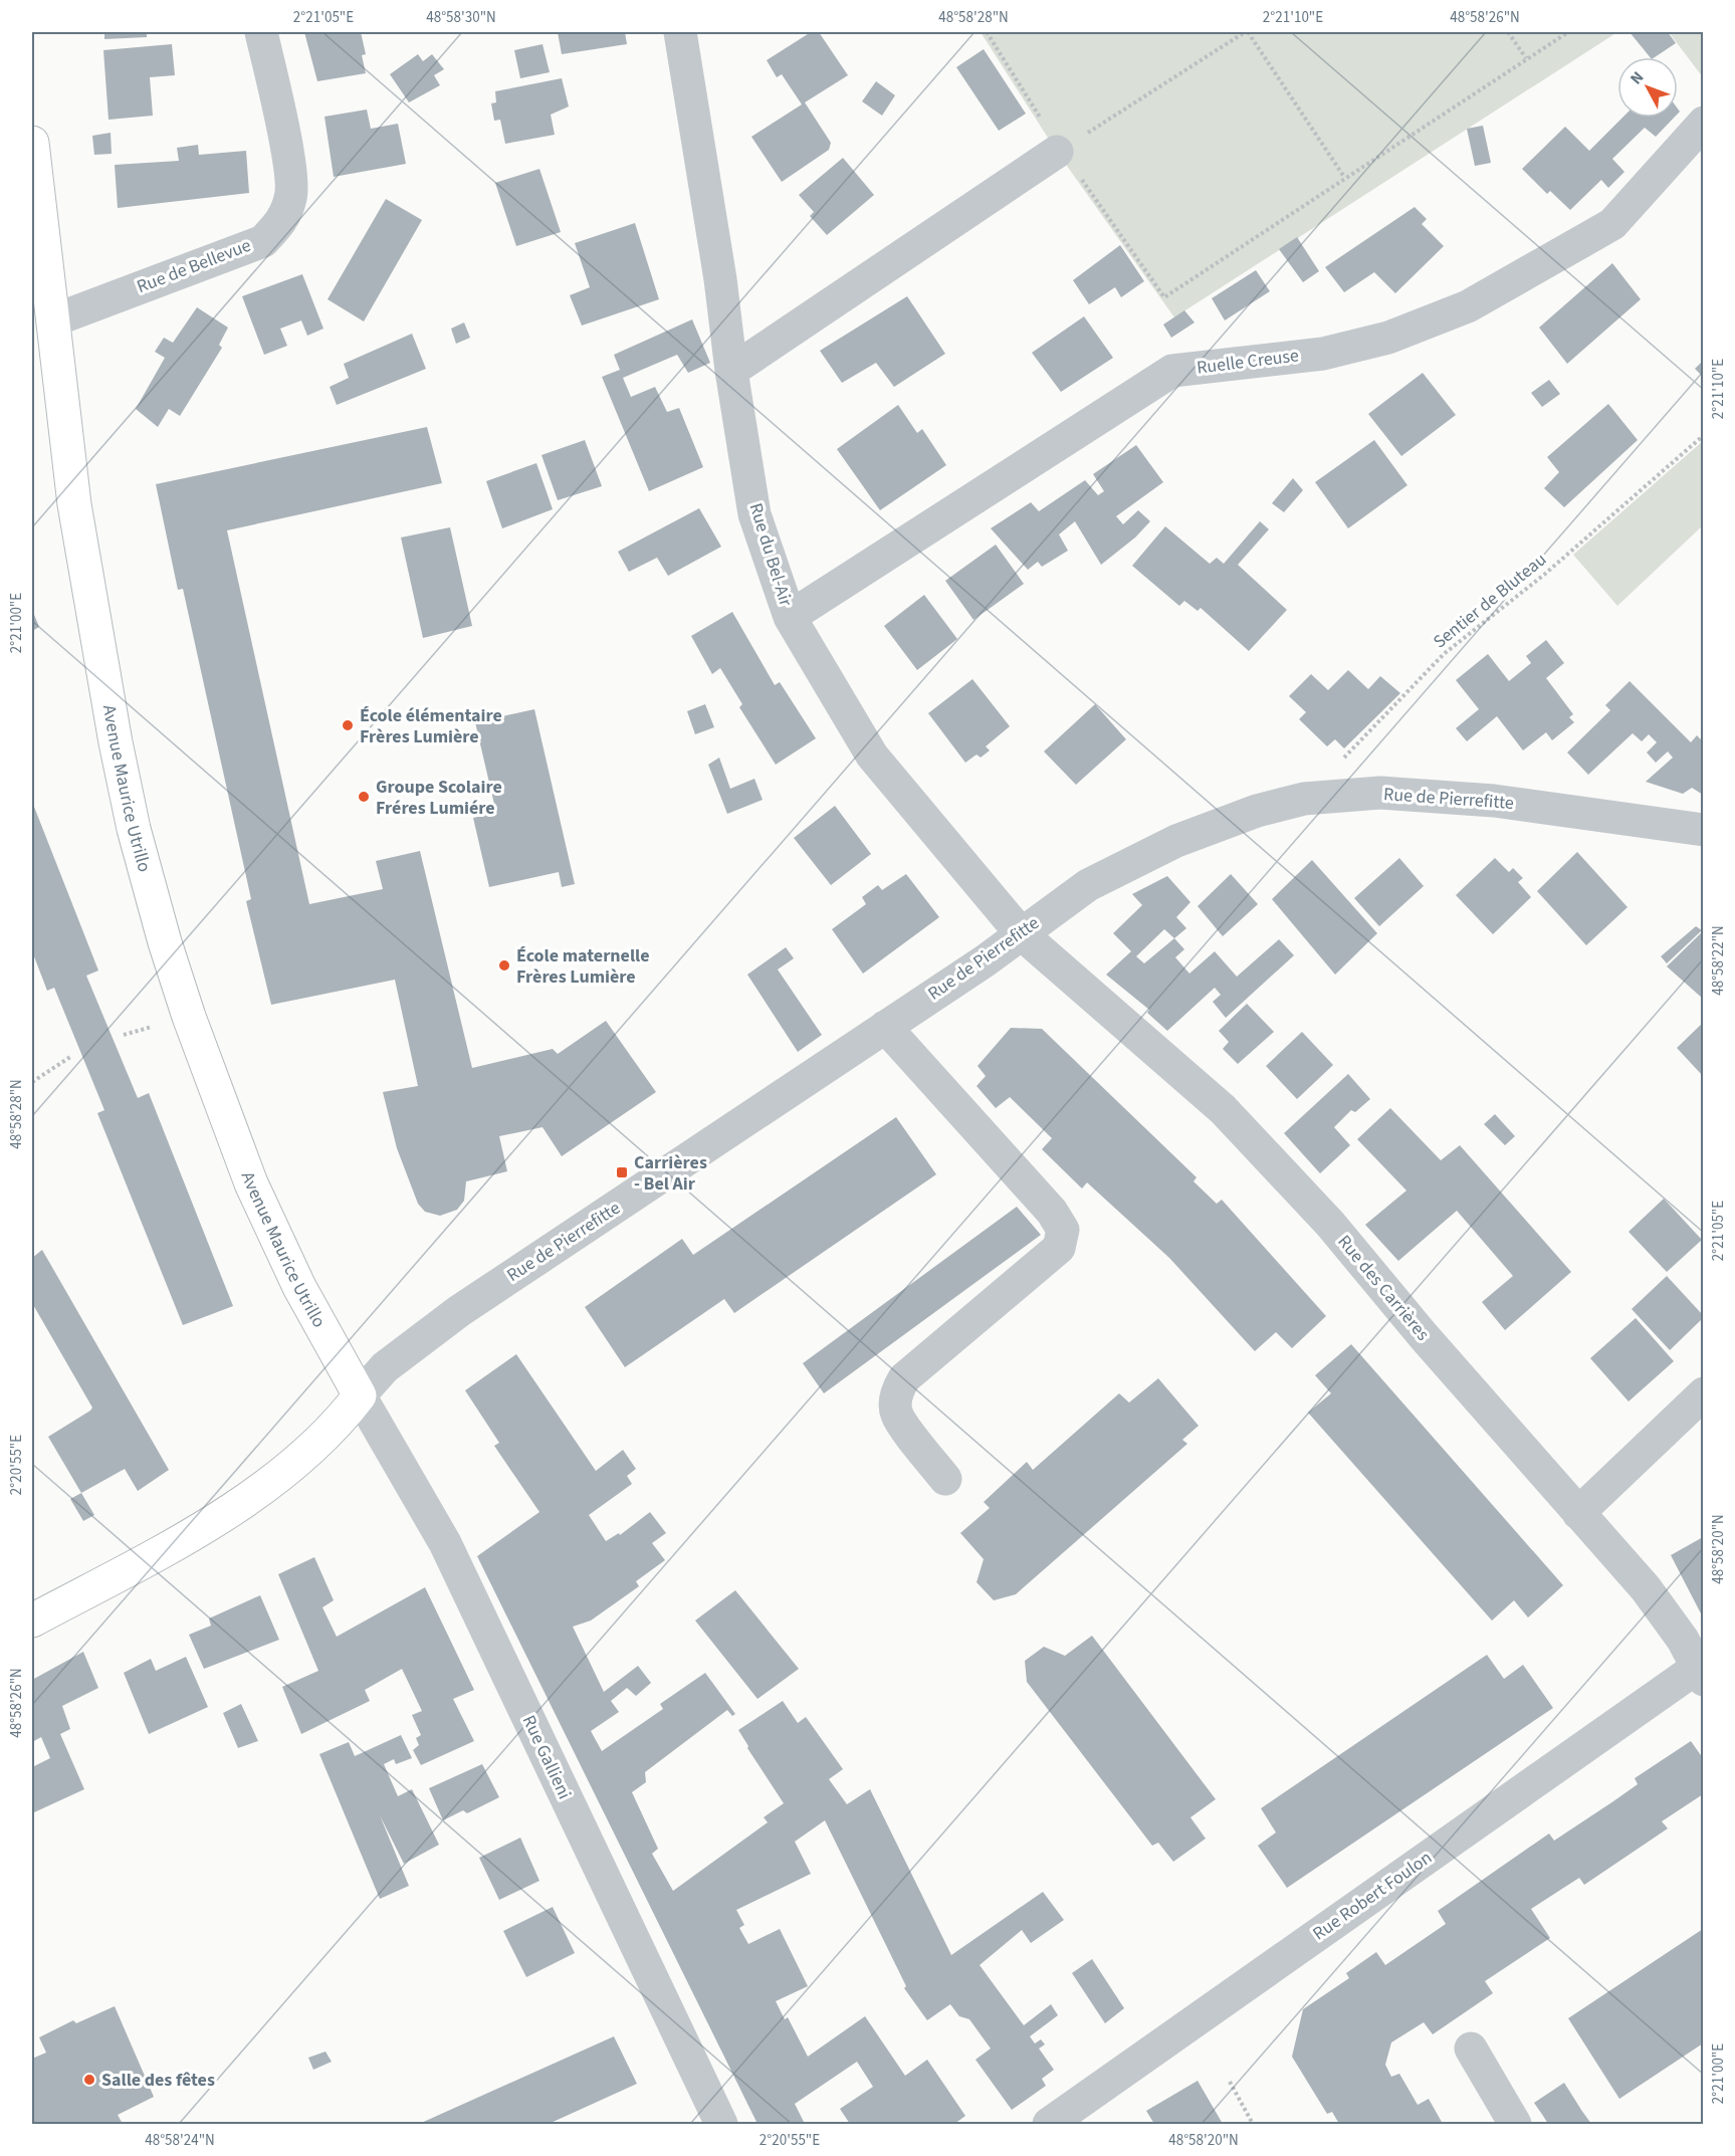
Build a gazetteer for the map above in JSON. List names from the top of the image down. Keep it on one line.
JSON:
{"streets":{"main road":["Avenue Maurice Utrillo"],"street":["Rue de Bellevue","Ruelle Creuse","Rue du Bel-Air","Rue de Pierrefitte","Rue des Carrières","Rue Gallieni","Rue Robert Foulon"],"path":["Sentier de Bluteau"]},"crossings":[["Rue de Bellevue","Avenue Maurice Utrillo"],["Ruelle Creuse","Rue du Bel-Air"],["Rue du Bel-Air","Rue de Pierrefitte"],["Rue du Bel-Air","Rue des Carrières"],["Sentier de Bluteau","Rue de Pierrefitte"],["Avenue Maurice Utrillo","Rue de Pierrefitte"],["Avenue Maurice Utrillo","Rue Gallieni"],["Rue de Pierrefitte","Rue des Carrières"],["Rue de Pierrefitte","Rue Gallieni"],["Rue des Carrières","Rue Robert Foulon"]],"places":{"other":["École élémentaire Frères Lumière","Groupe Scolaire Fréres Lumiére","École maternelle Frères Lumière","Salle des fêtes"],"transit":["Carrières - Bel Air"]},"north":"top left","coordinates":["2°21'05\"E","48°58'30\"N","48°58'28\"N","2°21'10\"E","48°58'26\"N","2°21'00\"E","48°58'22\"N","2°20'55\"E","48°58'20\"N","48°58'24\"N"]}
